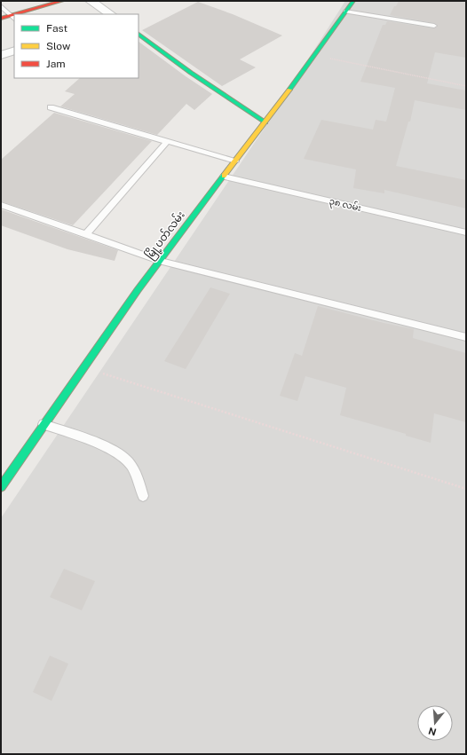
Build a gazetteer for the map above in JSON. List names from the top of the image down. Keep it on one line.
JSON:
{"streets":{"main road":["မြို့ပတ်လမ်း"],"lane":["၃၈ လမ်း"]},"crossings":[["၃၈ လမ်း","မြို့ပတ်လမ်း"]],"legend":["Fast","Slow","Jam"],"north":"bottom"}
